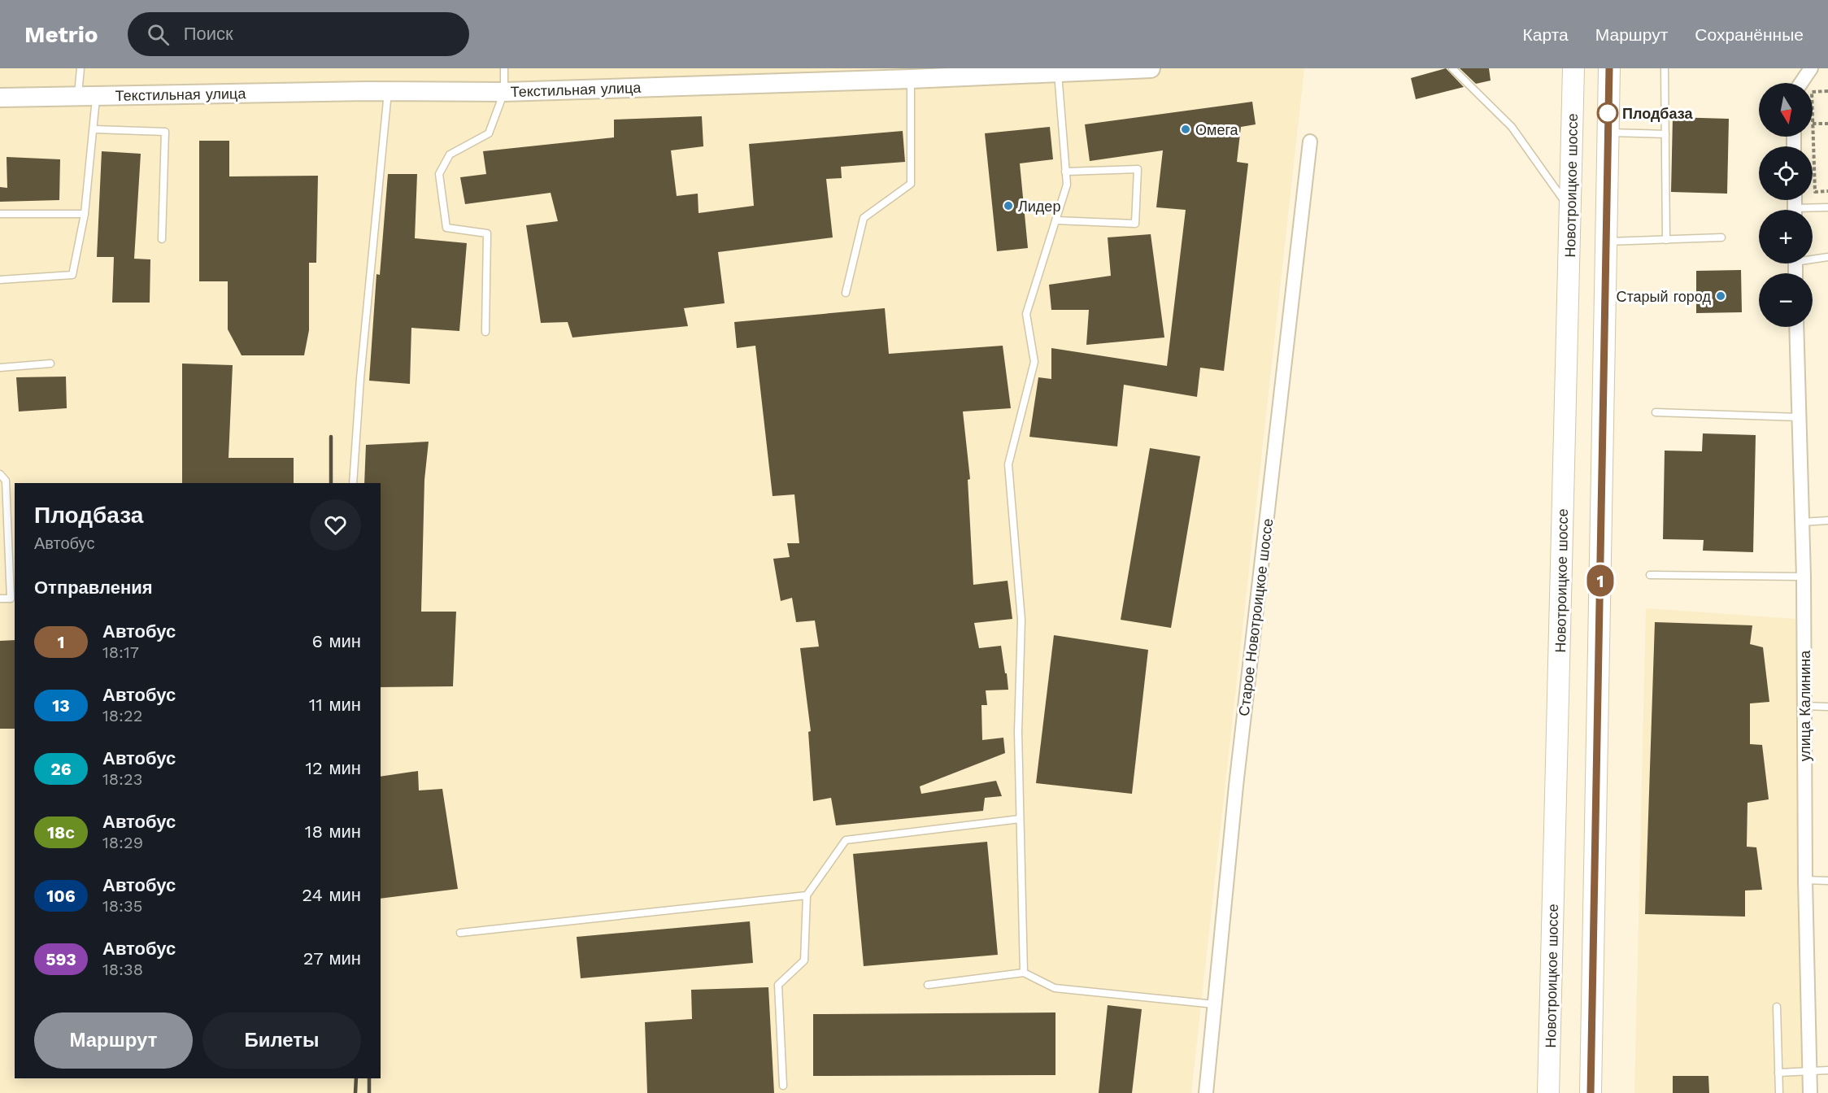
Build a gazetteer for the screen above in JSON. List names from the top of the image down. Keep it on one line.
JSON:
{"streets":{"main road":["Текстильная улица","Новотроицкое шоссе"],"street":["Старое Новотроицкое шоссе","улица Калинина"]},"places":["Плодбаза","Омега","Лидер","Старый город"],"lines":["bus line 1"],"north":"bottom","page":{"header":"Metrio","search":"Поиск","nav":["Карта","Маршрут","Сохранённые"],"on_map":"1","map_buttons":["+","−"],"heading":[["Плодбаза","Автобус"],"Отправления"],"list":[{"mark":"1","name":"Автобус","note":"18:17","value":"6 мин"},{"mark":"13","name":"Автобус","note":"18:22","value":"11 мин"},{"mark":"26","name":"Автобус","note":"18:23","value":"12 мин"},{"mark":"18с","name":"Автобус","note":"18:29","value":"18 мин"},{"mark":"106","name":"Автобус","note":"18:35","value":"24 мин"},{"mark":"593","name":"Автобус","note":"18:38","value":"27 мин"}],"buttons":["Маршрут","Билеты"]}}
